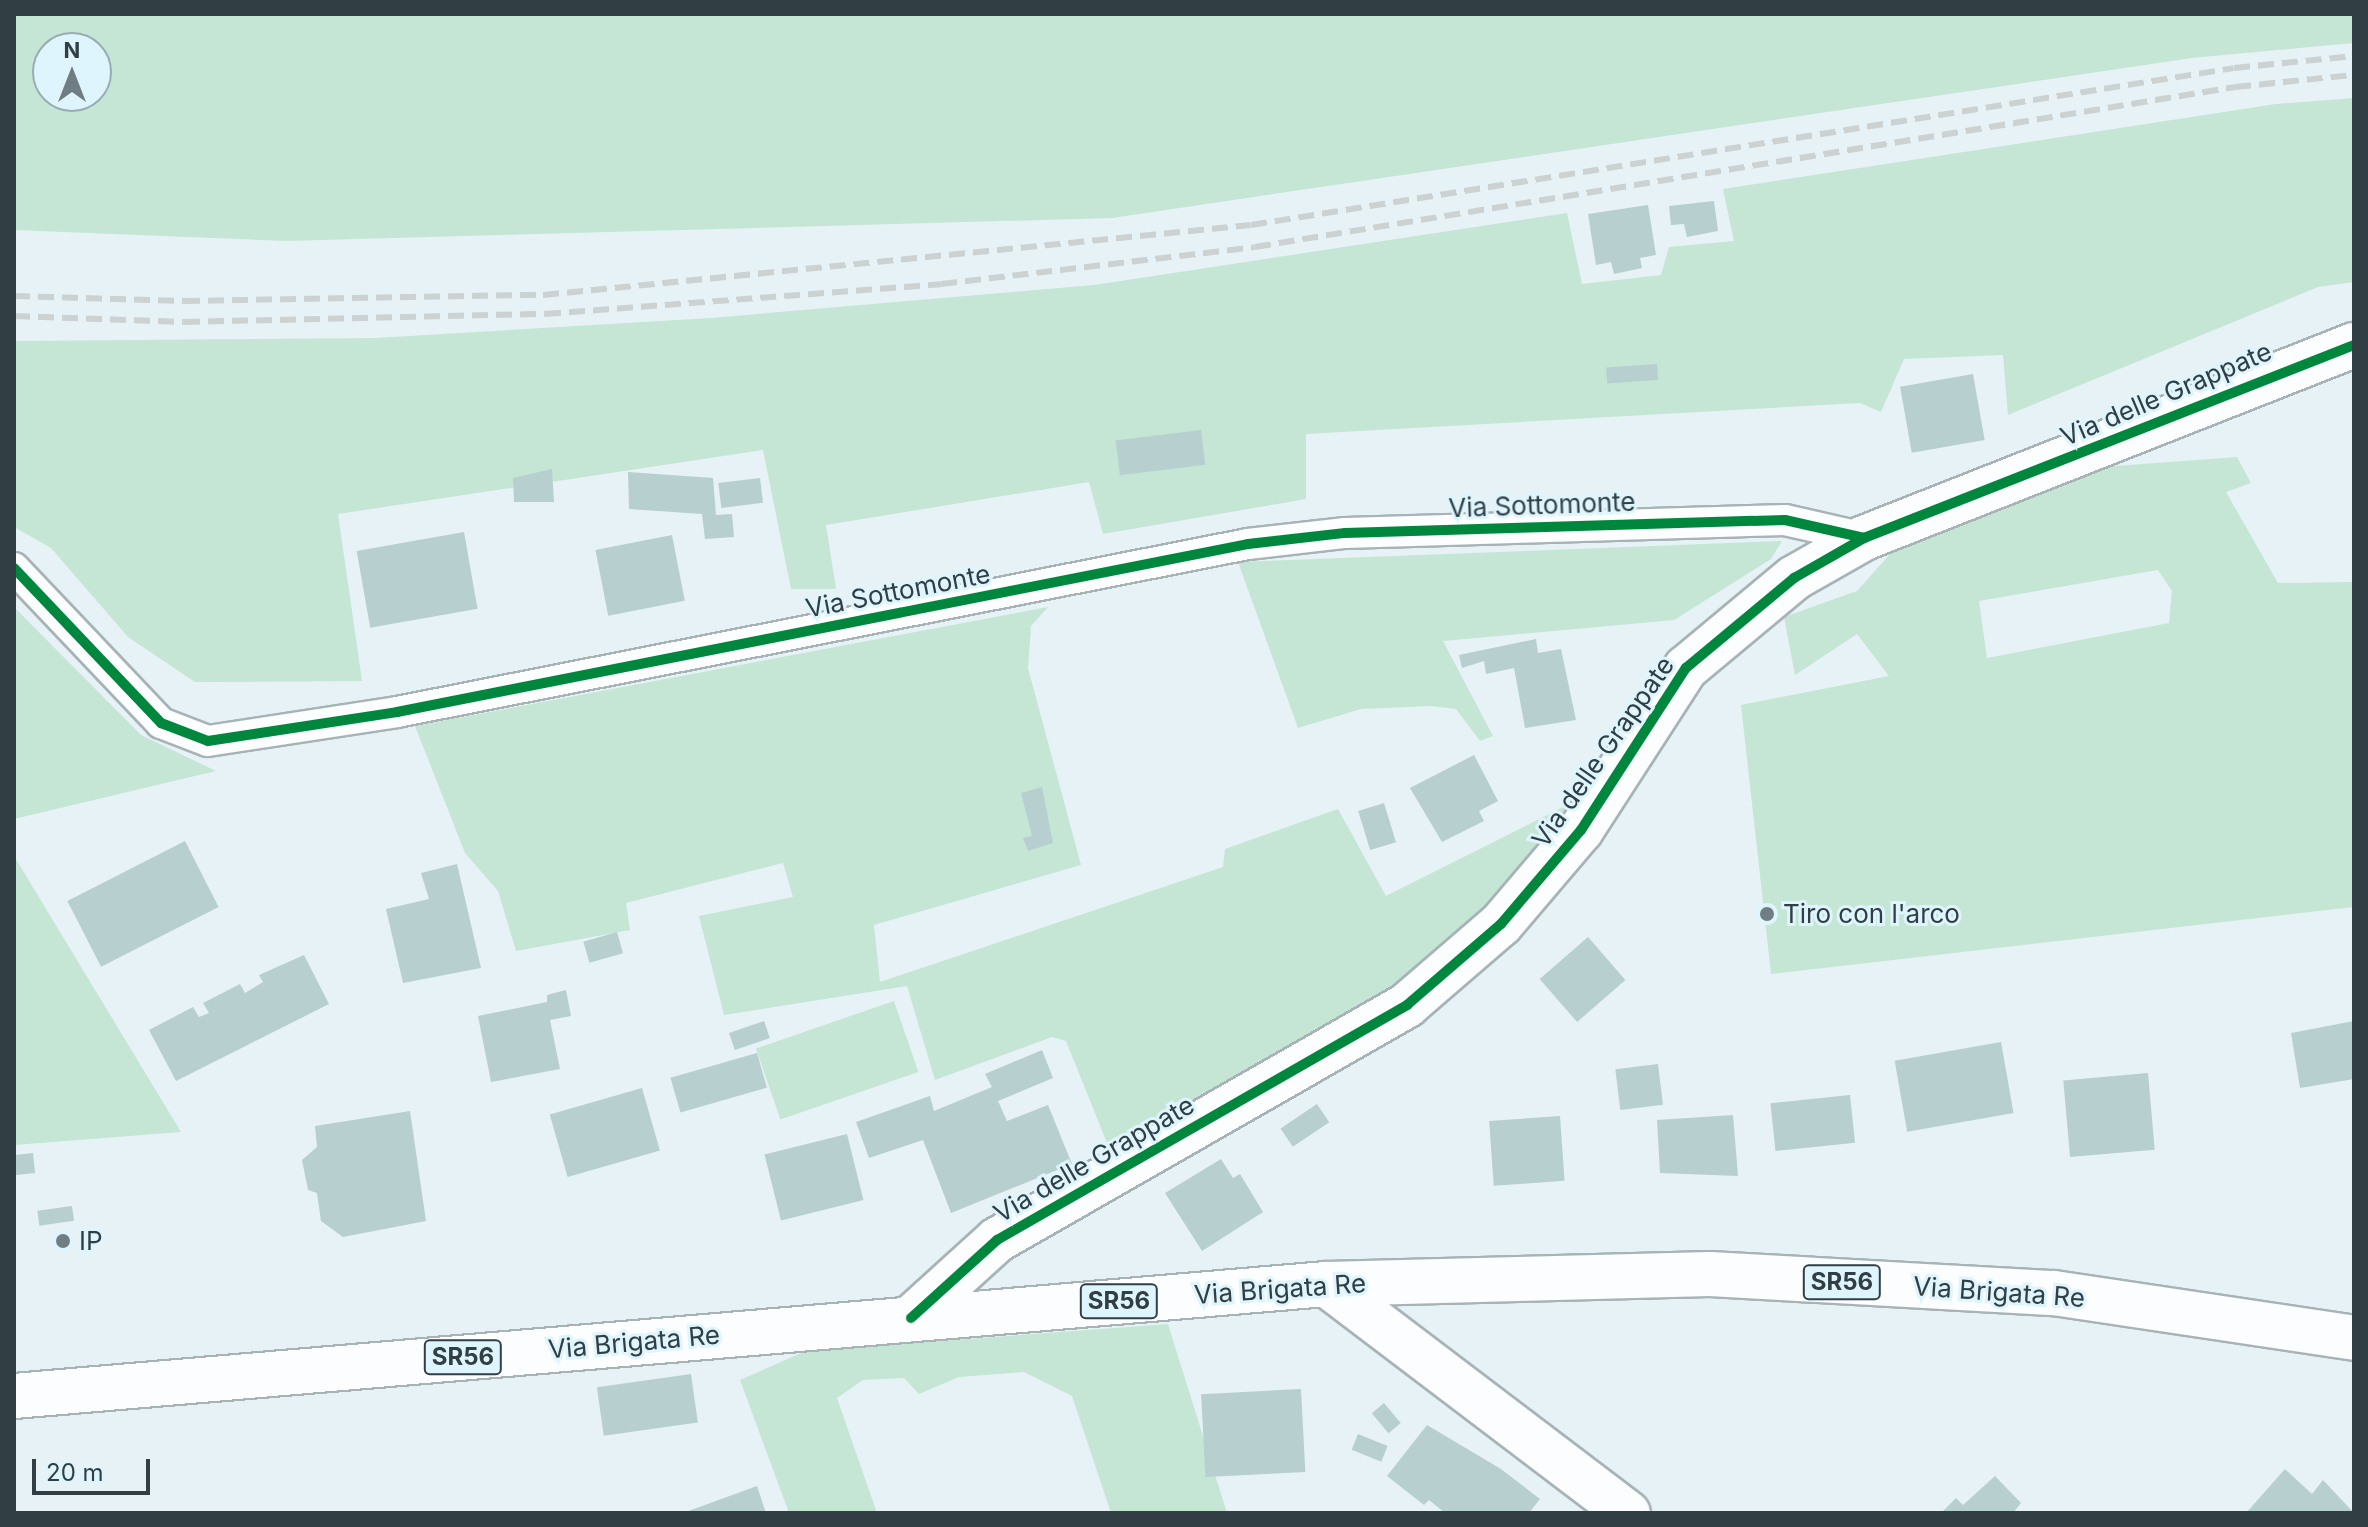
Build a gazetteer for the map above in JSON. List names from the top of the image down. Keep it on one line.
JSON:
{"streets":{"main road":["Via delle Grappate","SR56","Via Brigata Re"],"street":["Via Sottomonte"]},"crossings":[["Via delle Grappate","Via Sottomonte"],["Via delle Grappate","Via Brigata Re"]],"places":["Tiro con l'arco","IP"],"scale_bar":"20 m","north":"top"}
